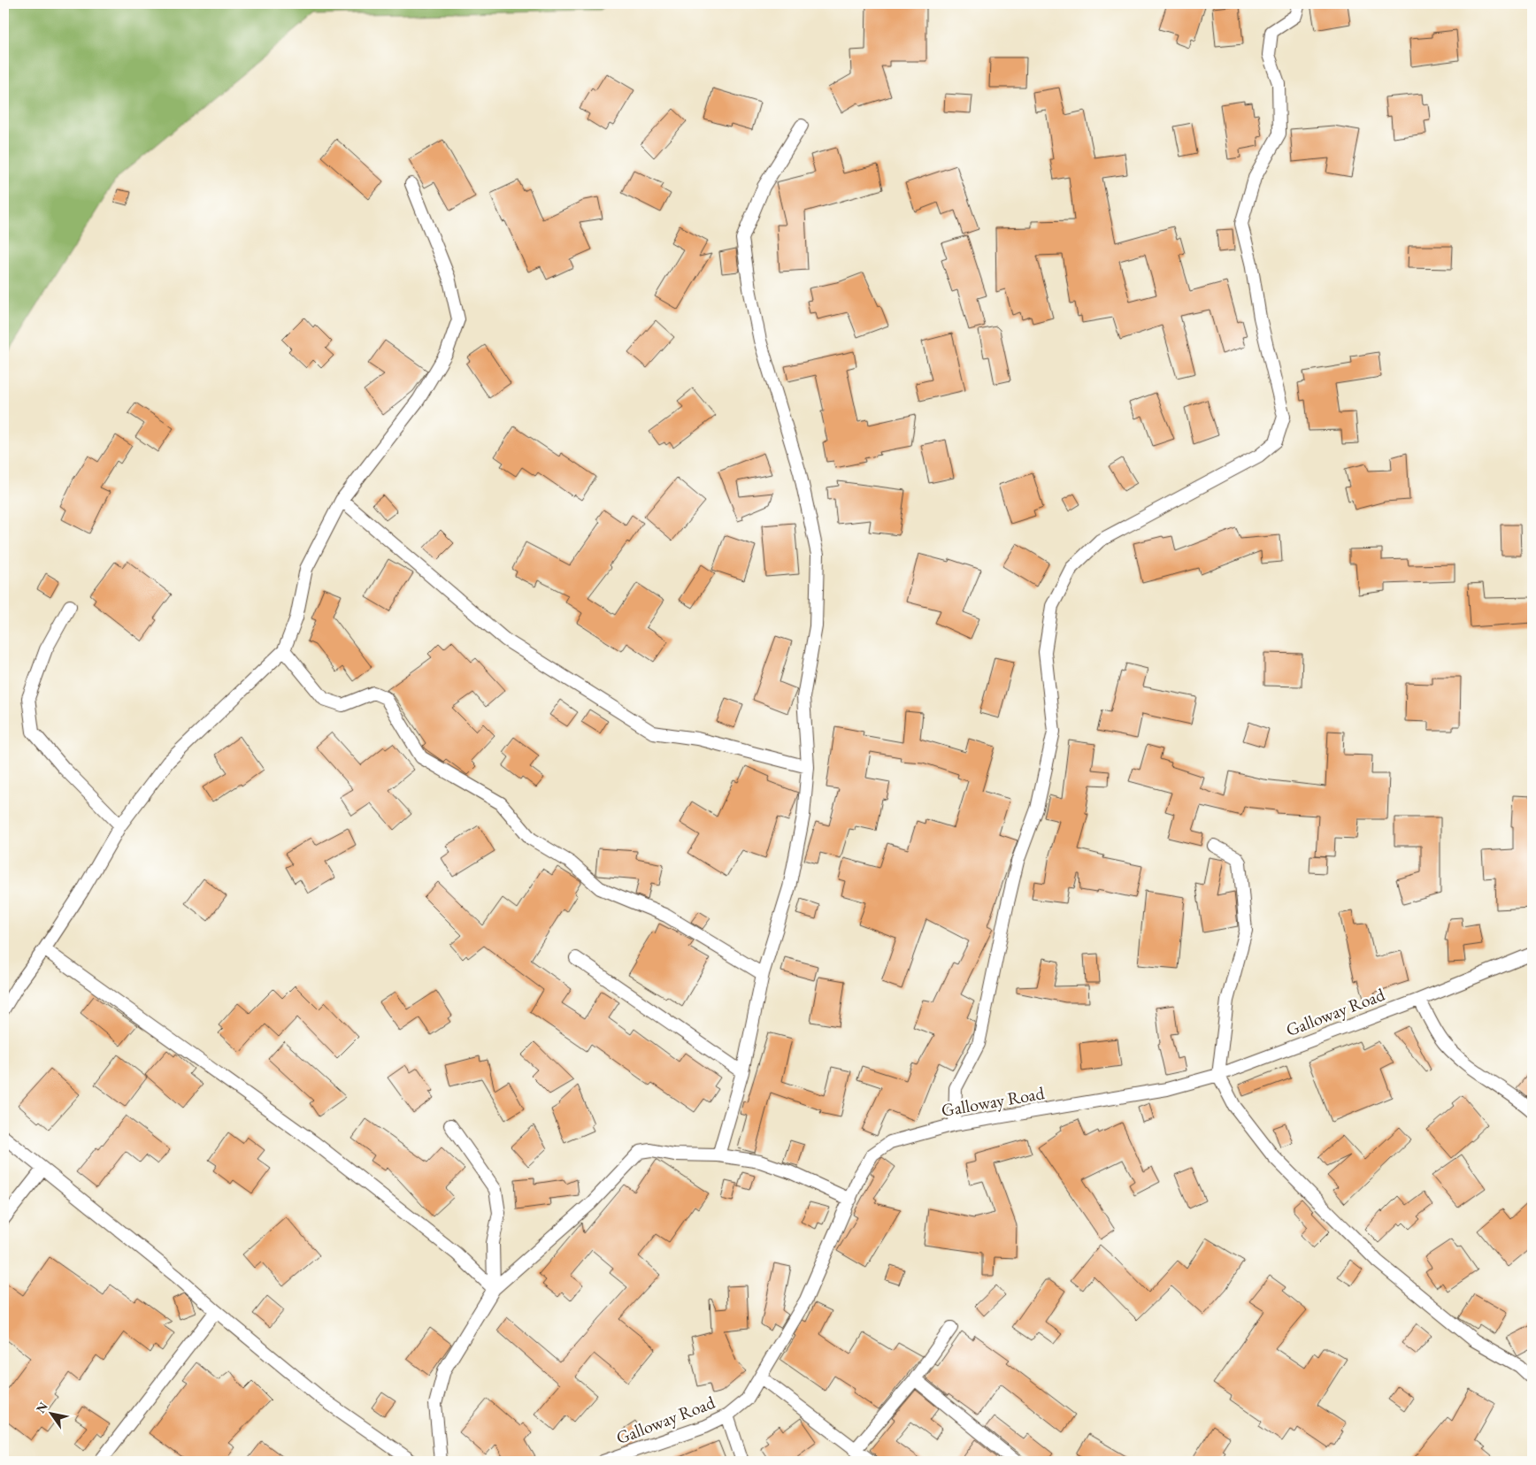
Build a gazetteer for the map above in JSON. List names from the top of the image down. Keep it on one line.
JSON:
{"streets":{"street":["Galloway Road"]},"north":"top left"}
